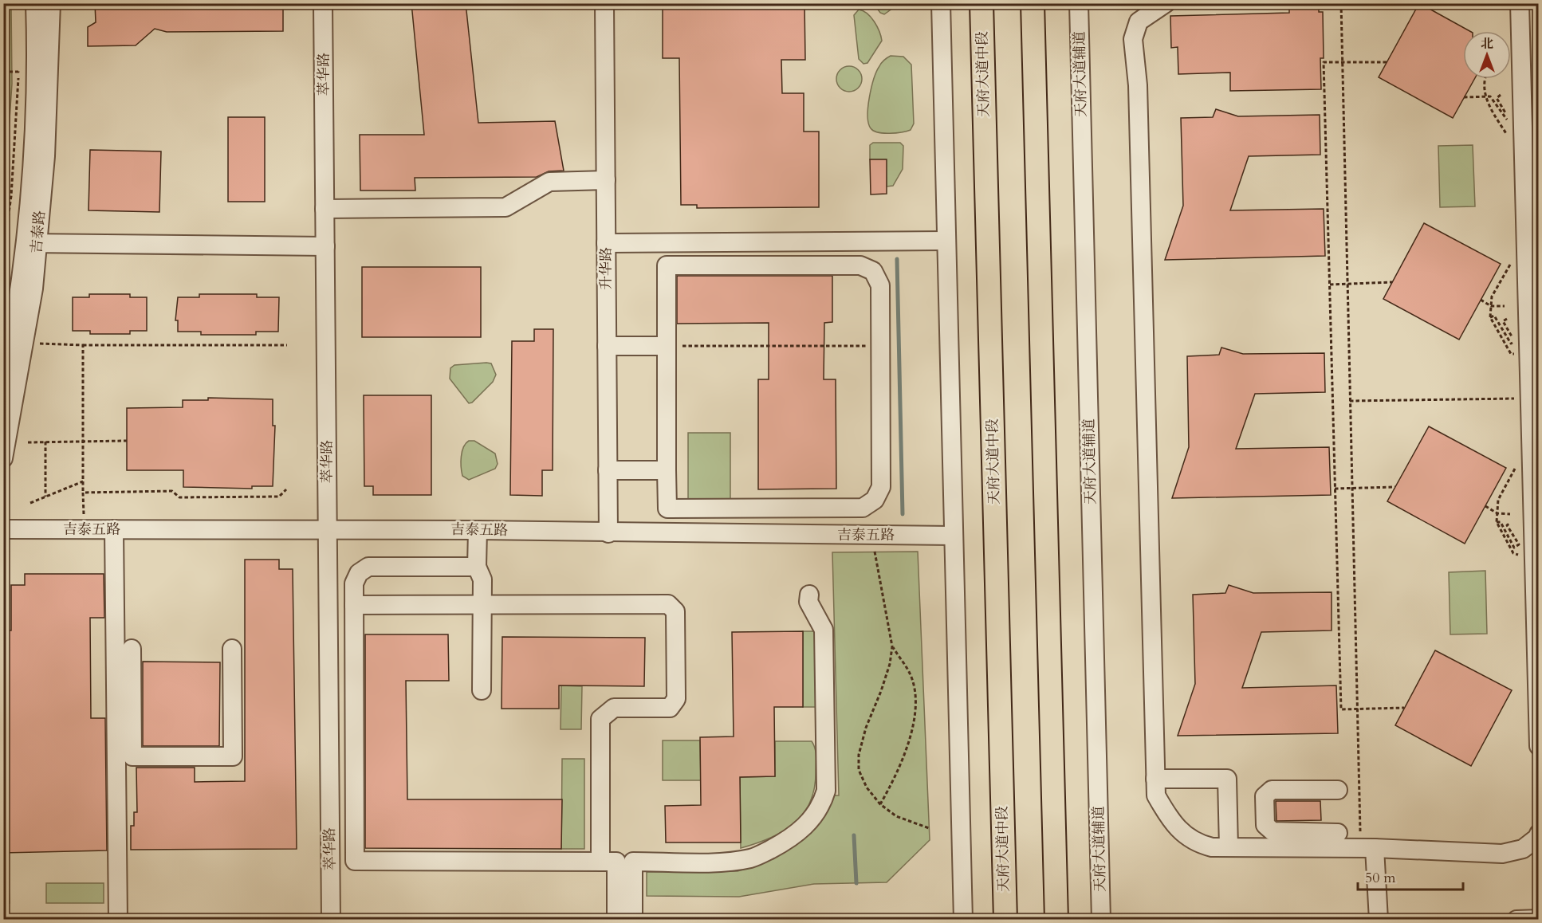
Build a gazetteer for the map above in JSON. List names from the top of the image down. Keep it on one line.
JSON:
{"streets":{"main road":["天府大道中段"],"street":["萃华路","天府大道辅道","吉泰路","升华路","吉泰五路"]},"crossings":[["萃华路","吉泰五路"],["升华路","吉泰五路"]],"scale_bar":"50 m","north":"top"}
